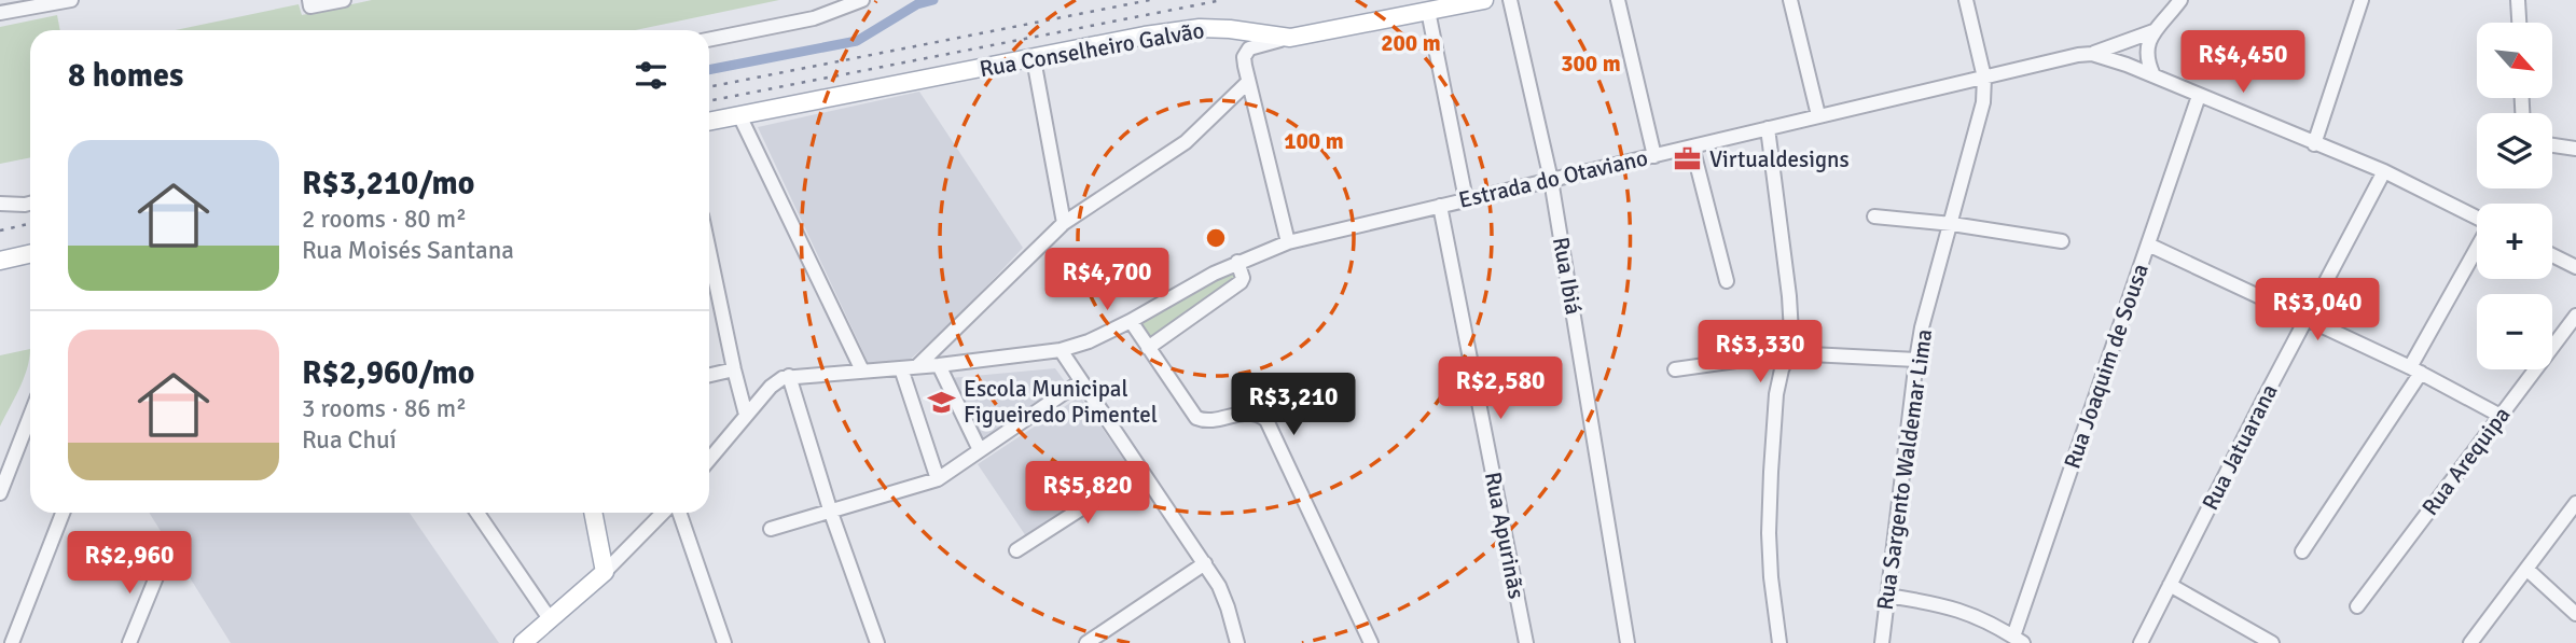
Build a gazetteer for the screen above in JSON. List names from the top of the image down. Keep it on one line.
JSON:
{"streets":{"main road":["Rua Conselheiro Galvão"],"street":["Estrada do Otaviano","Rua Ibiá","Rua Joaquim de Sousa","Rua Jatuarana","Rua Arequipa","Rua Sargento Waldemar Lima","Rua Apurinãs"]},"crossings":[["Estrada do Otaviano","Rua Ibiá"],["Estrada do Otaviano","Rua Joaquim de Sousa"],["Estrada do Otaviano","Rua Jatuarana"],["Estrada do Otaviano","Rua Sargento Waldemar Lima"],["Estrada do Otaviano","Rua Apurinãs"]],"places":{"office":["Virtualdesigns"],"school or university":["Escola Municipal Figueiredo Pimentel"]},"north":"bottom right","page":{"map_buttons":["+","−"],"price":["R$4,450","R$4,700","R$3,040","R$3,330","R$2,580","R$3,210","R$5,820","R$2,960"],"heading":"8 homes","list":[{"name":"R$3,210/mo","note":"2 rooms · 80 m² · Rua Moisés Santana"},{"name":"R$2,960/mo","note":"3 rooms · 86 m² · Rua Chuí"}]},"rings":["200 m","300 m","100 m"]}
